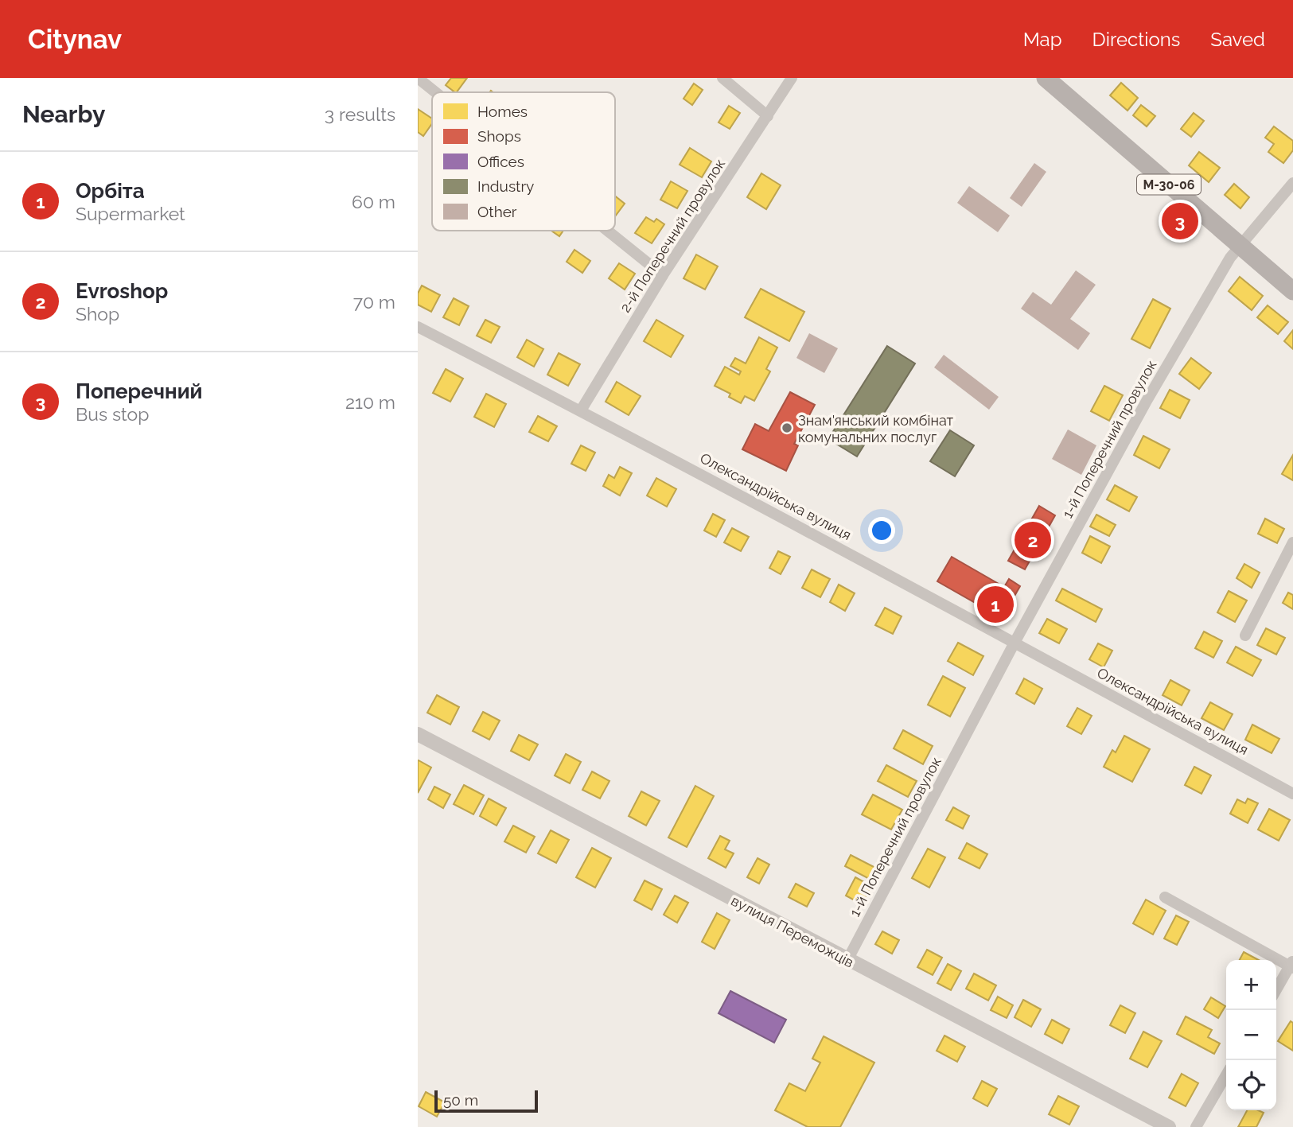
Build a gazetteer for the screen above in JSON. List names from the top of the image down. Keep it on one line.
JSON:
{"streets":{"main road":["М-30-06"],"street":["2-й Поперечний провулок","1-й Поперечний провулок","Олександрійська вулиця","вулиця Переможців"]},"crossings":[["М-30-06","1-й Поперечний провулок"],["2-й Поперечний провулок","Олександрійська вулиця"],["1-й Поперечний провулок","Олександрійська вулиця"],["1-й Поперечний провулок","вулиця Переможців"]],"places":["Знам'янський комбінат комунальних послуг"],"legend":["Homes","Shops","Offices","Industry","Other"],"scale_bar":"50 m","page":{"header":"Citynav","nav":["Map","Directions","Saved"],"heading":["Nearby","3 results"],"list":[{"mark":"1","name":"Орбіта","note":"Supermarket","value":"60 m"},{"mark":"2","name":"Evroshop","note":"Shop","value":"70 m"},{"mark":"3","name":"Поперечний","note":"Bus stop","value":"210 m"}],"pins":["3","2","1"],"map_buttons":["+","−"],"scale":"50 m"}}
